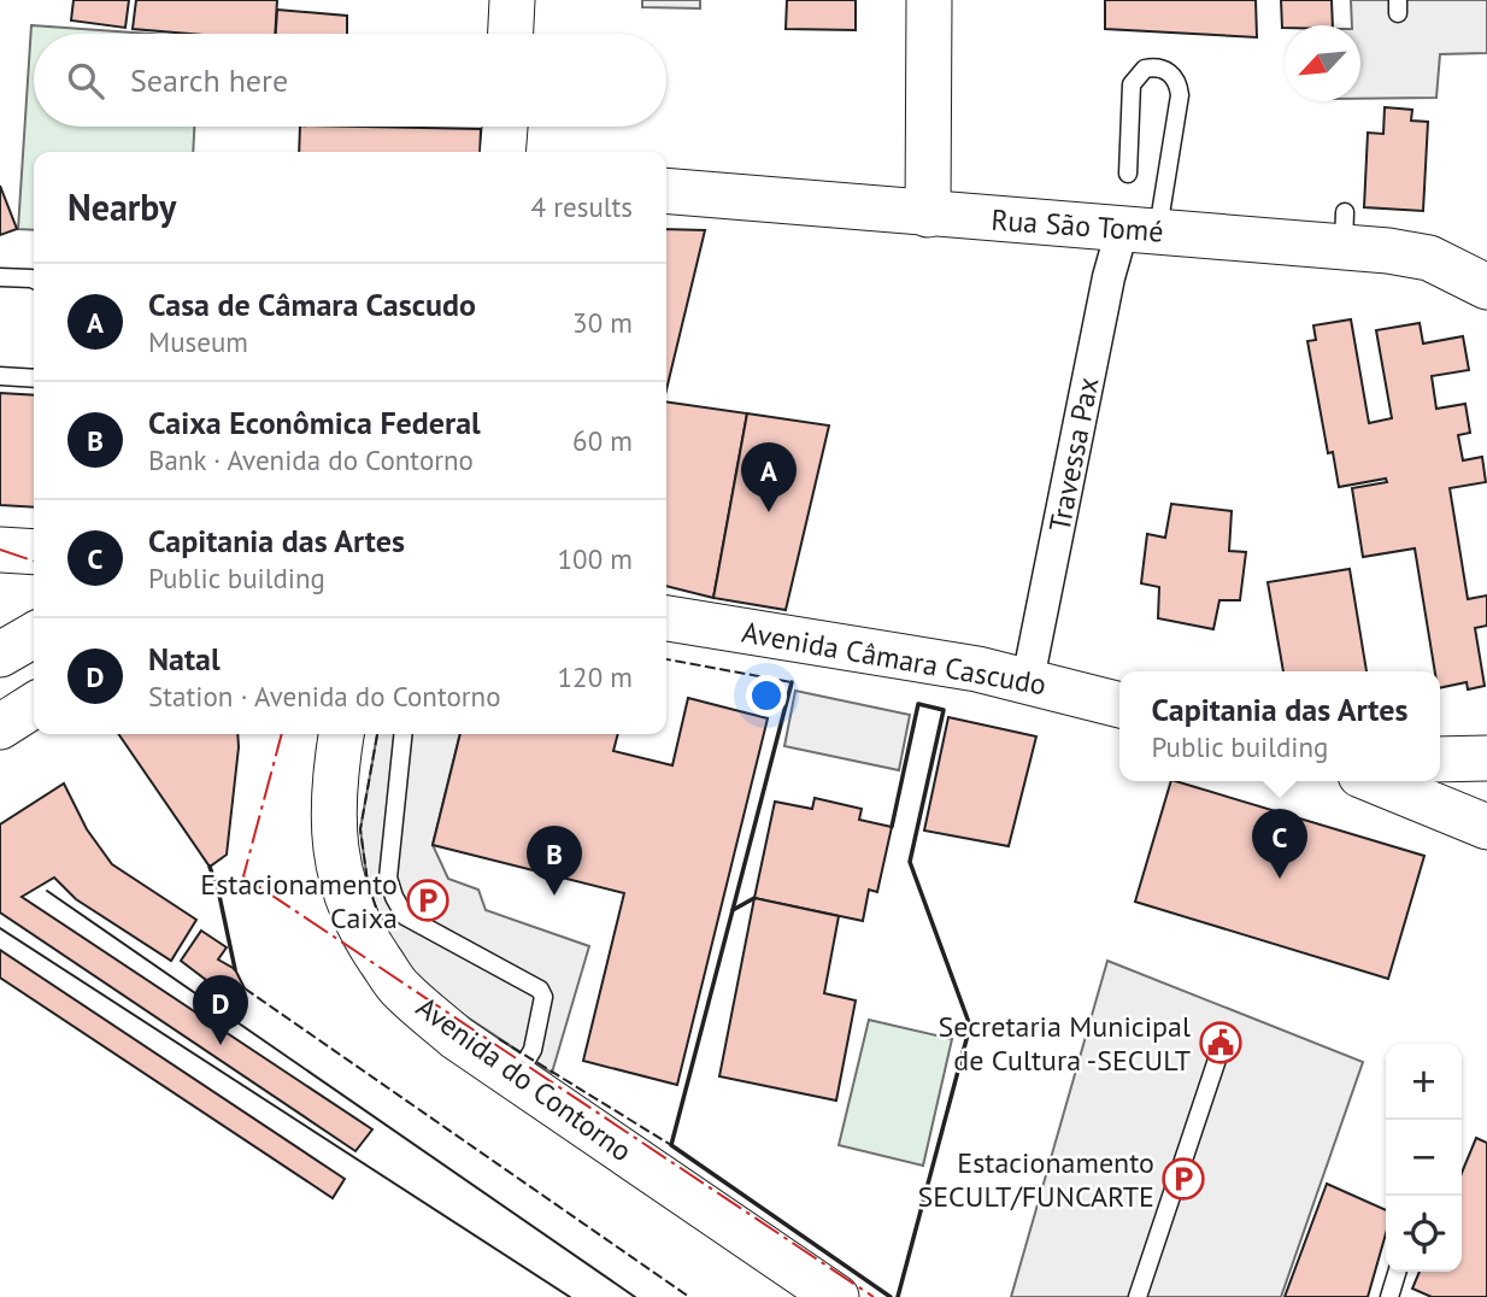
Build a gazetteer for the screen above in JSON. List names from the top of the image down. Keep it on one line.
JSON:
{"streets":{"main road":["Rua São Tomé","Avenida Câmara Cascudo","Avenida do Contorno"],"street":["Travessa Pax"]},"crossings":[["Rua São Tomé","Travessa Pax"],["Travessa Pax","Avenida Câmara Cascudo"]],"places":{"parking":["Estacionamento Caixa","Estacionamento SECULT/FUNCARTE"],"public building":["Secretaria Municipal de Cultura -SECULT"]},"north":"bottom left","page":{"search":"Search here","heading":["Nearby","4 results"],"list":[{"mark":"A","name":"Casa de Câmara Cascudo","note":"Museum","value":"30 m"},{"mark":"B","name":"Caixa Econômica Federal","note":"Bank · Avenida do Contorno","value":"60 m"},{"mark":"C","name":"Capitania das Artes","note":"Public building","value":"100 m"},{"mark":"D","name":"Natal","note":"Station · Avenida do Contorno","value":"120 m"}],"pins":["A","C","B","D"],"popup":["Capitania das Artes","Public building"],"map_buttons":["+","−"]}}
